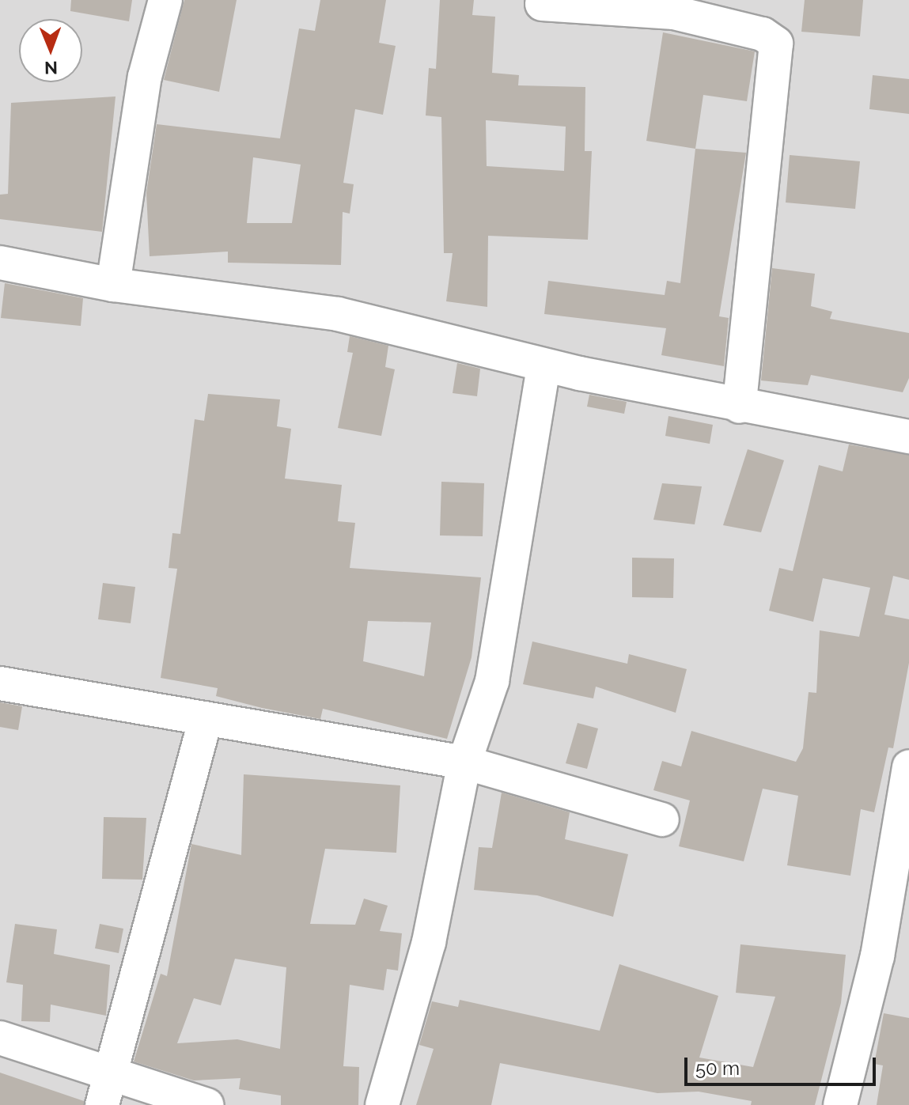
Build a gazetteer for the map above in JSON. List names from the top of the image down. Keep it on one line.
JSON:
{"scale_bar":"50 m","north":"bottom"}
